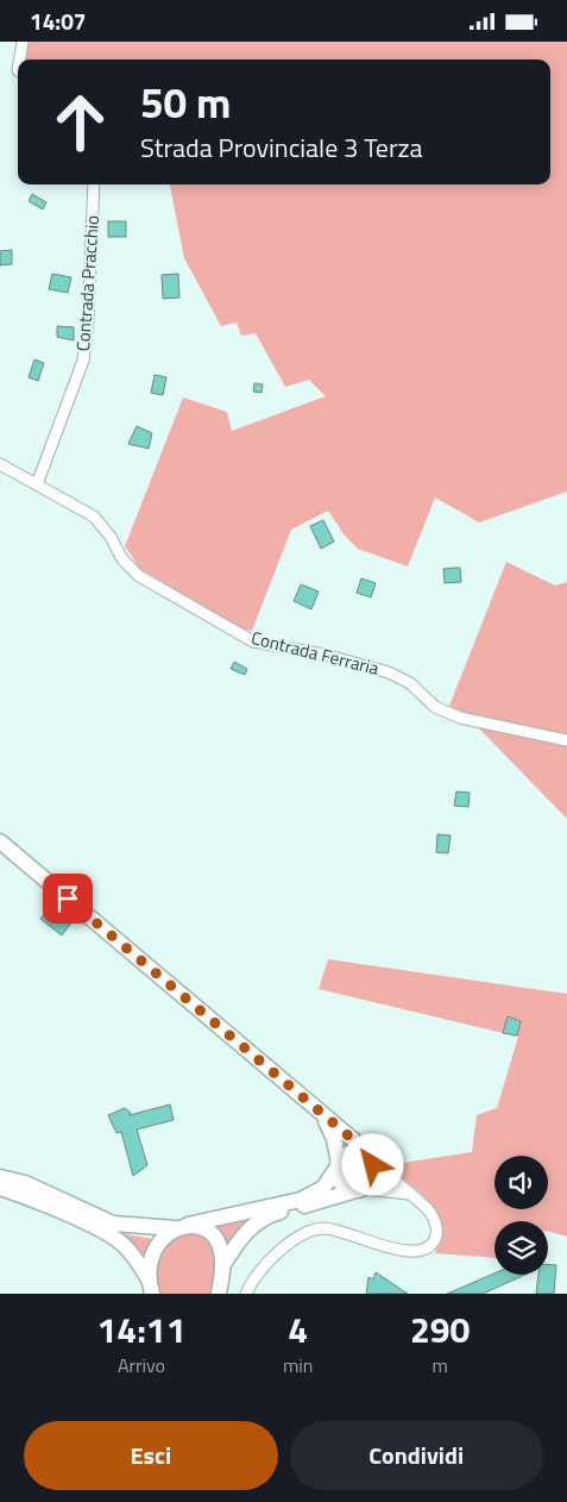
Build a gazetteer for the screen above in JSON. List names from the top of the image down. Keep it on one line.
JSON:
{"streets":{"street":["Contrada Pracchio","Contrada Ferraria"]},"crossings":[["Contrada Pracchio","Contrada Ferraria"]],"page":{"status":"14:07","turn":["50 m","Strada Provinciale 3 Terza"],"eta":["14:11","Arrivo","4","min","290","m"],"buttons":["Esci","Condividi"]}}
